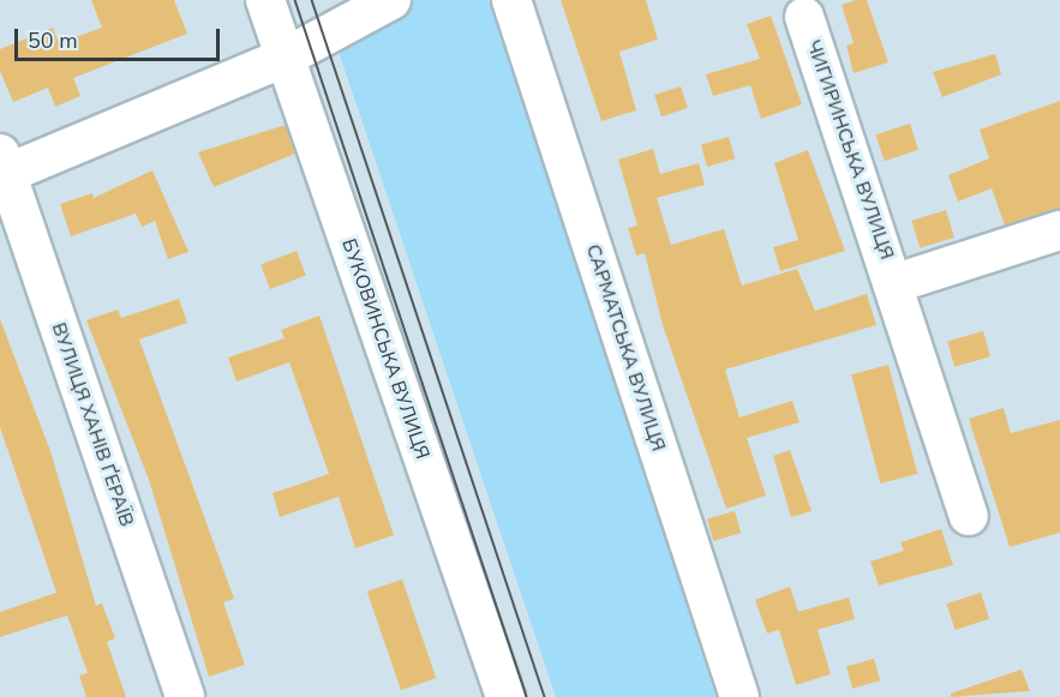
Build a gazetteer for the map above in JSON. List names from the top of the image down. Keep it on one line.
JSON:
{"streets":{"street":["ЧИГИРИНСЬКА ВУЛИЦЯ","САРМАТСЬКА ВУЛИЦЯ","БУКОВИНСЬКА ВУЛИЦЯ","ВУЛИЦЯ ХАНІВ ҐЕРАЇВ"]},"scale_bar":"50 m"}
